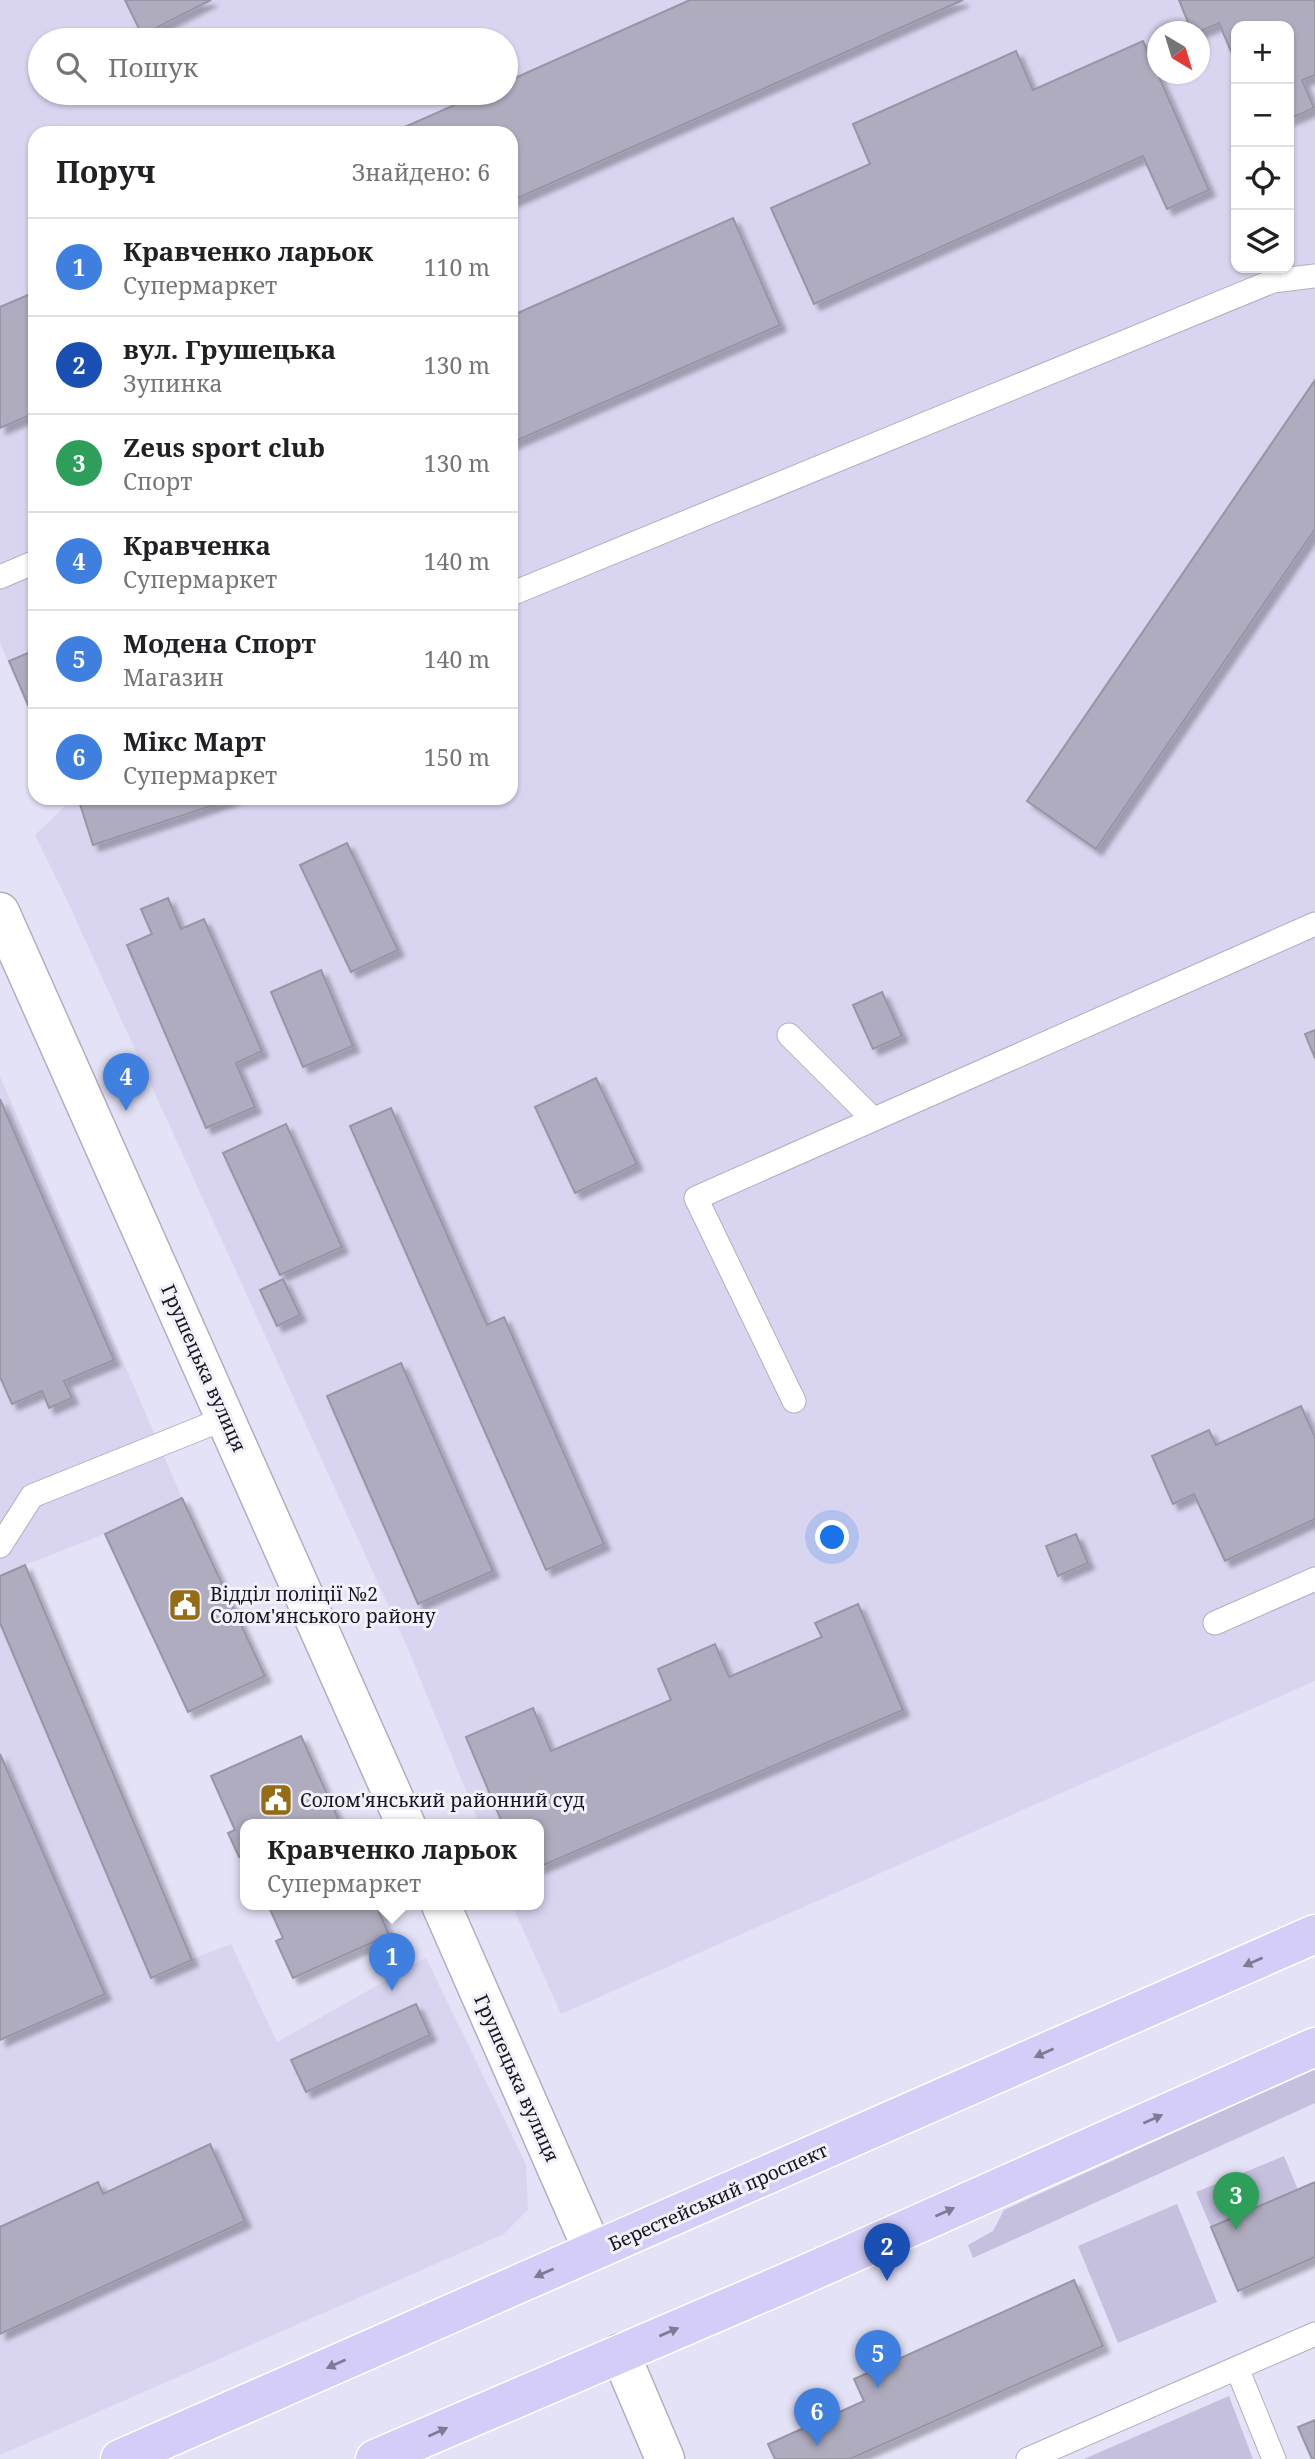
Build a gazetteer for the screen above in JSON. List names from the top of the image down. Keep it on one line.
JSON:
{"streets":{"main road":["Берестейський проспект"],"street":["Грушецька вулиця"]},"crossings":[["Грушецька вулиця","Берестейський проспект"]],"places":{"public building":["Відділ поліції №2 Солом'янського району","Солом'янський районний суд"]},"north":"bottom right","page":{"map_buttons":["+","−"],"search":"Пошук","heading":["Поруч","Знайдено: 6"],"list":[{"mark":"1","name":"Кравченко ларьок","note":"Супермаркет","value":"110 m"},{"mark":"2","name":"вул. Грушецька","note":"Зупинка","value":"130 m"},{"mark":"3","name":"Zeus sport club","note":"Спорт","value":"130 m"},{"mark":"4","name":"Кравченка","note":"Супермаркет","value":"140 m"},{"mark":"5","name":"Модена Спорт","note":"Магазин","value":"140 m"},{"mark":"6","name":"Мікс Март","note":"Супермаркет","value":"150 m"}],"pins":["4","1","3","2","5","6"],"popup":["Кравченко ларьок","Супермаркет"]}}
